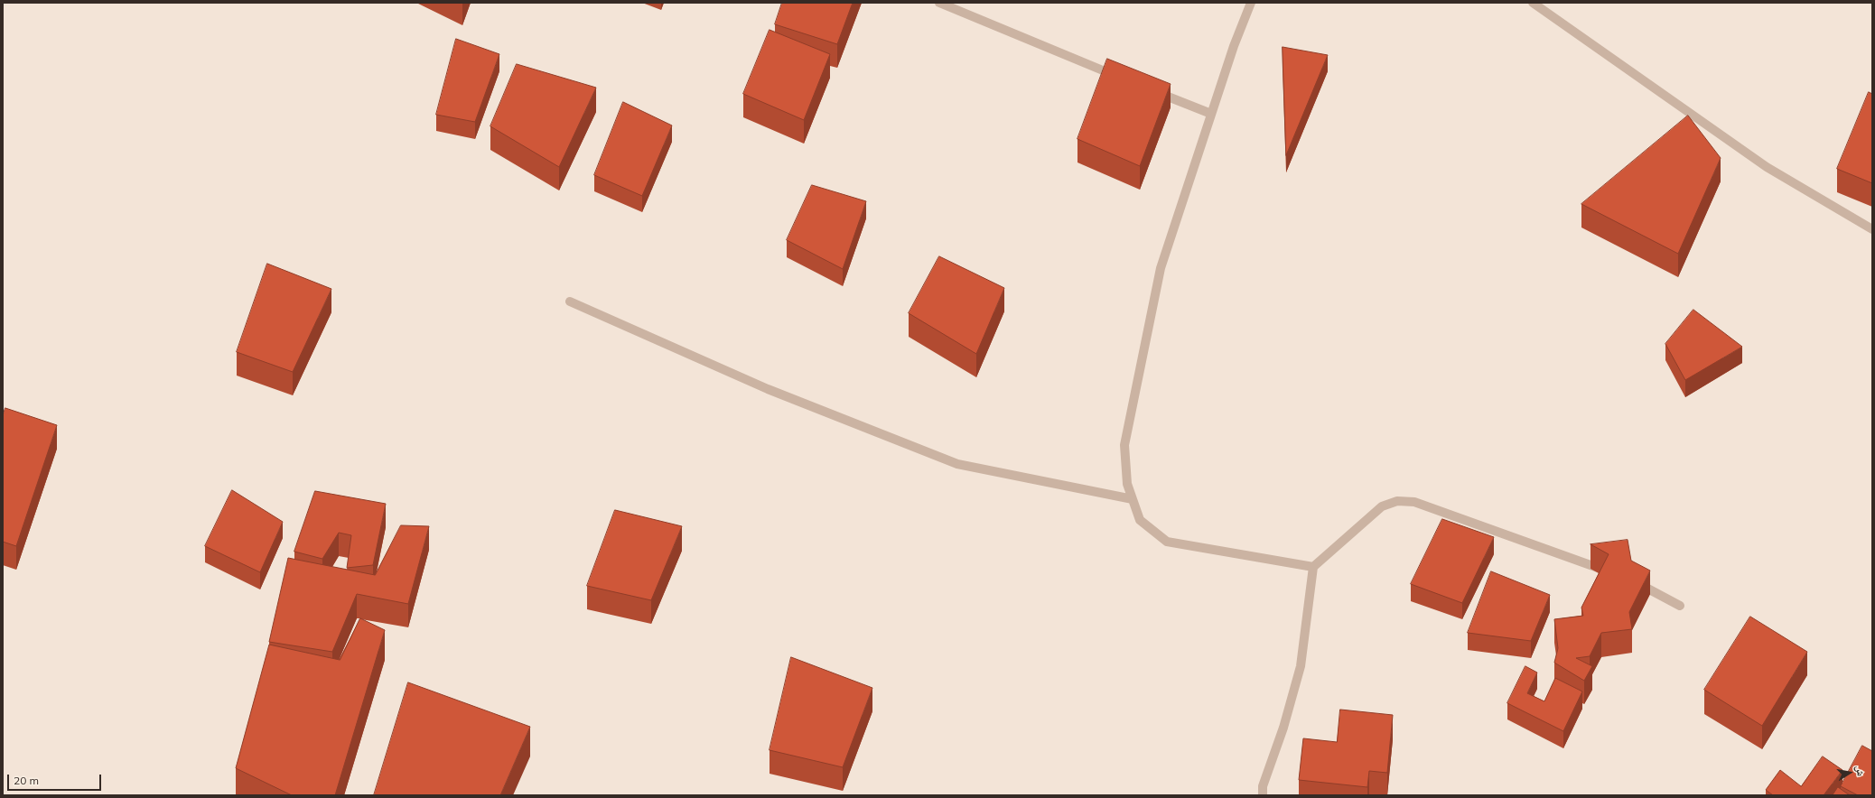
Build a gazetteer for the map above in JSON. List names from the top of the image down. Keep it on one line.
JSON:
{"scale_bar":"20 m","north":"right"}
